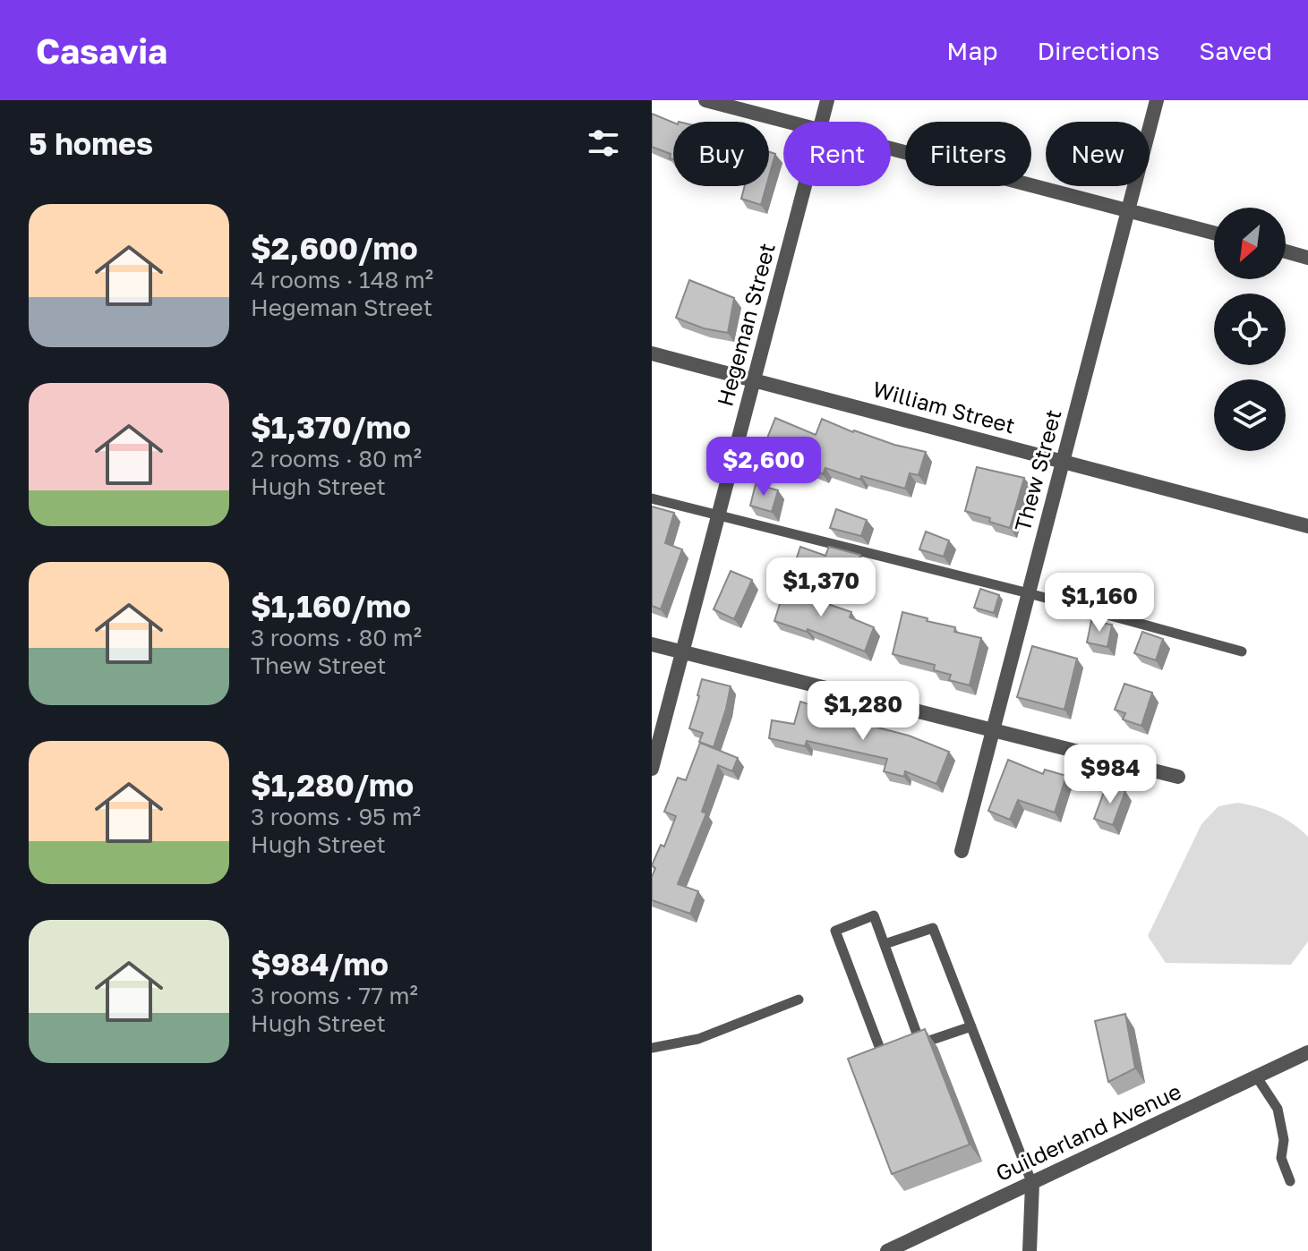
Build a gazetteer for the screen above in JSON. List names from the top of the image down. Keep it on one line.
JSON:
{"streets":{"street":["Hegeman Street","William Street","Thew Street","Guilderland Avenue"]},"crossings":[["Hegeman Street","William Street"],["William Street","Thew Street"]],"north":"bottom left","page":{"header":"Casavia","nav":["Map","Directions","Saved"],"heading":"5 homes","chip":["Buy","Rent","Filters","New"],"list":[{"name":"$2,600/mo","note":"4 rooms · 148 m² · Hegeman Street"},{"name":"$1,370/mo","note":"2 rooms · 80 m² · Hugh Street"},{"name":"$1,160/mo","note":"3 rooms · 80 m² · Thew Street"},{"name":"$1,280/mo","note":"3 rooms · 95 m² · Hugh Street"},{"name":"$984/mo","note":"3 rooms · 77 m² · Hugh Street"}],"price":["$2,600","$1,370","$1,160","$1,280","$984"]}}
